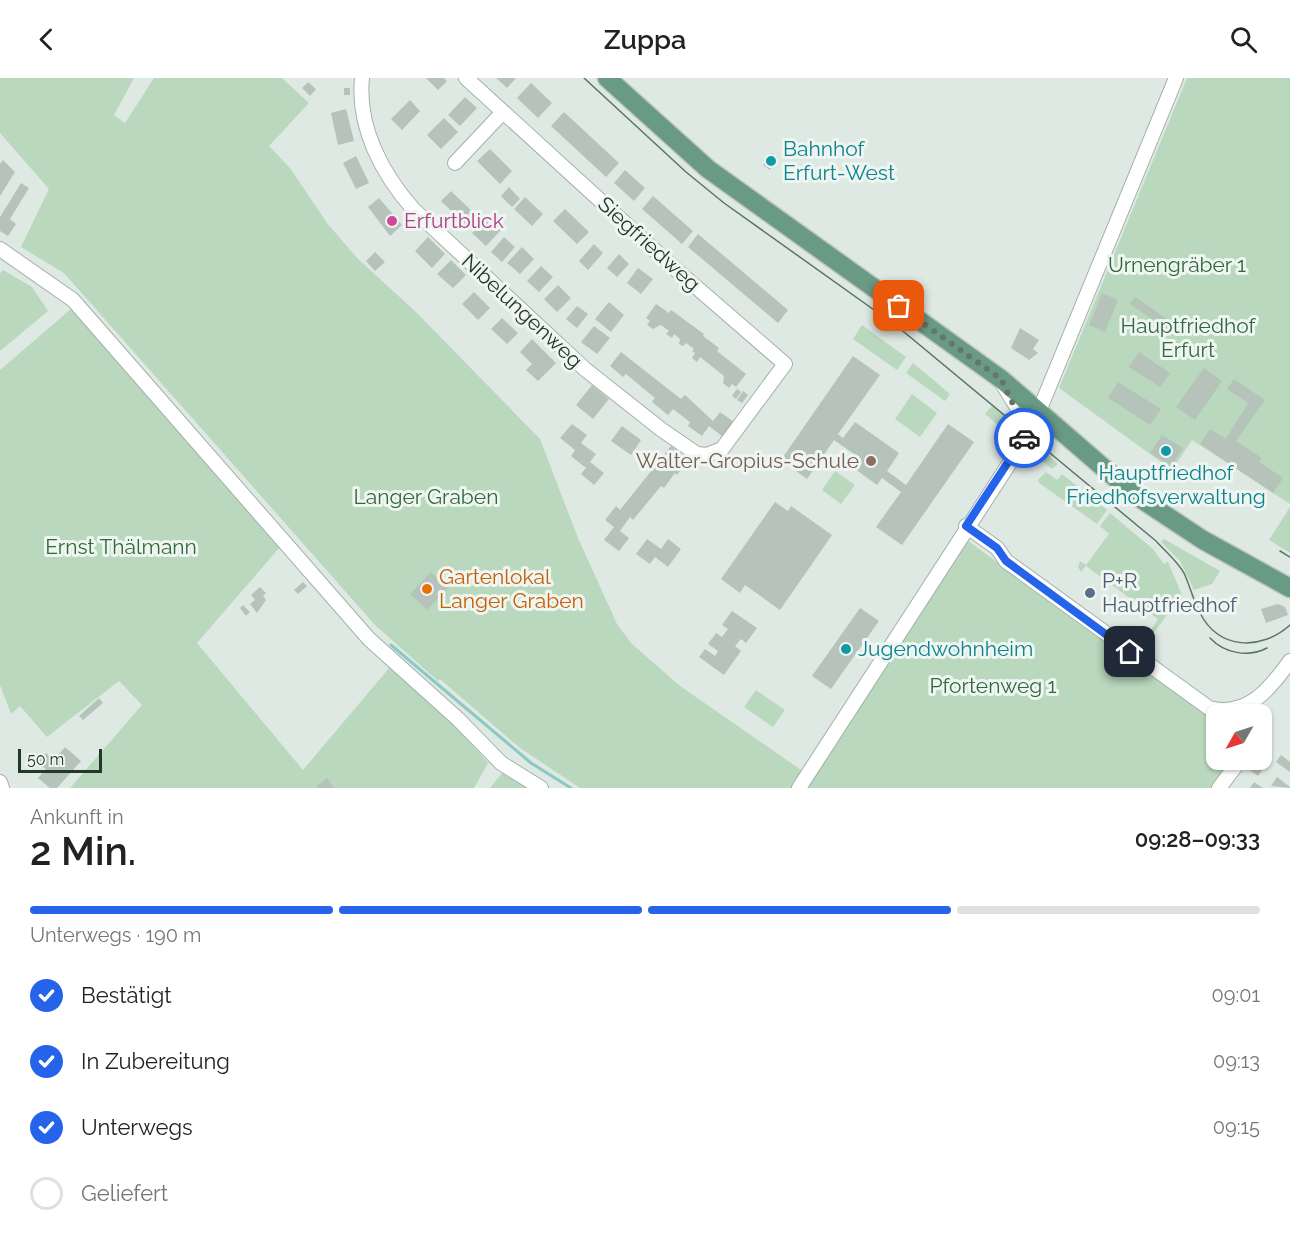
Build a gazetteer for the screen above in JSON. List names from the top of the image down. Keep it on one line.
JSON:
{"streets":{"street":["Siegfriedweg","Nibelungenweg"]},"crossings":[["Siegfriedweg","Nibelungenweg"]],"parks":["Urnengräber 1","Hauptfriedhof Erfurt","Langer Graben","Ernst Thälmann","Pfortenweg 1"],"places":["Bahnhof Erfurt-West","Erfurtblick","Hauptfriedhof Friedhofsverwaltung","Walter-Gropius-Schule","Gartenlokal Langer Graben","P+R Hauptfriedhof","Jugendwohnheim"],"scale_bar":"50 m","north":"bottom left","page":{"header":"Zuppa","scale":"50 m","heading":["2 Min.","Ankunft in","09:28–09:33"],"bar":"Unterwegs · 190 m","list":[["Bestätigt","09:01"],["In Zubereitung","09:13"],["Unterwegs","09:15"],"Geliefert"]}}
